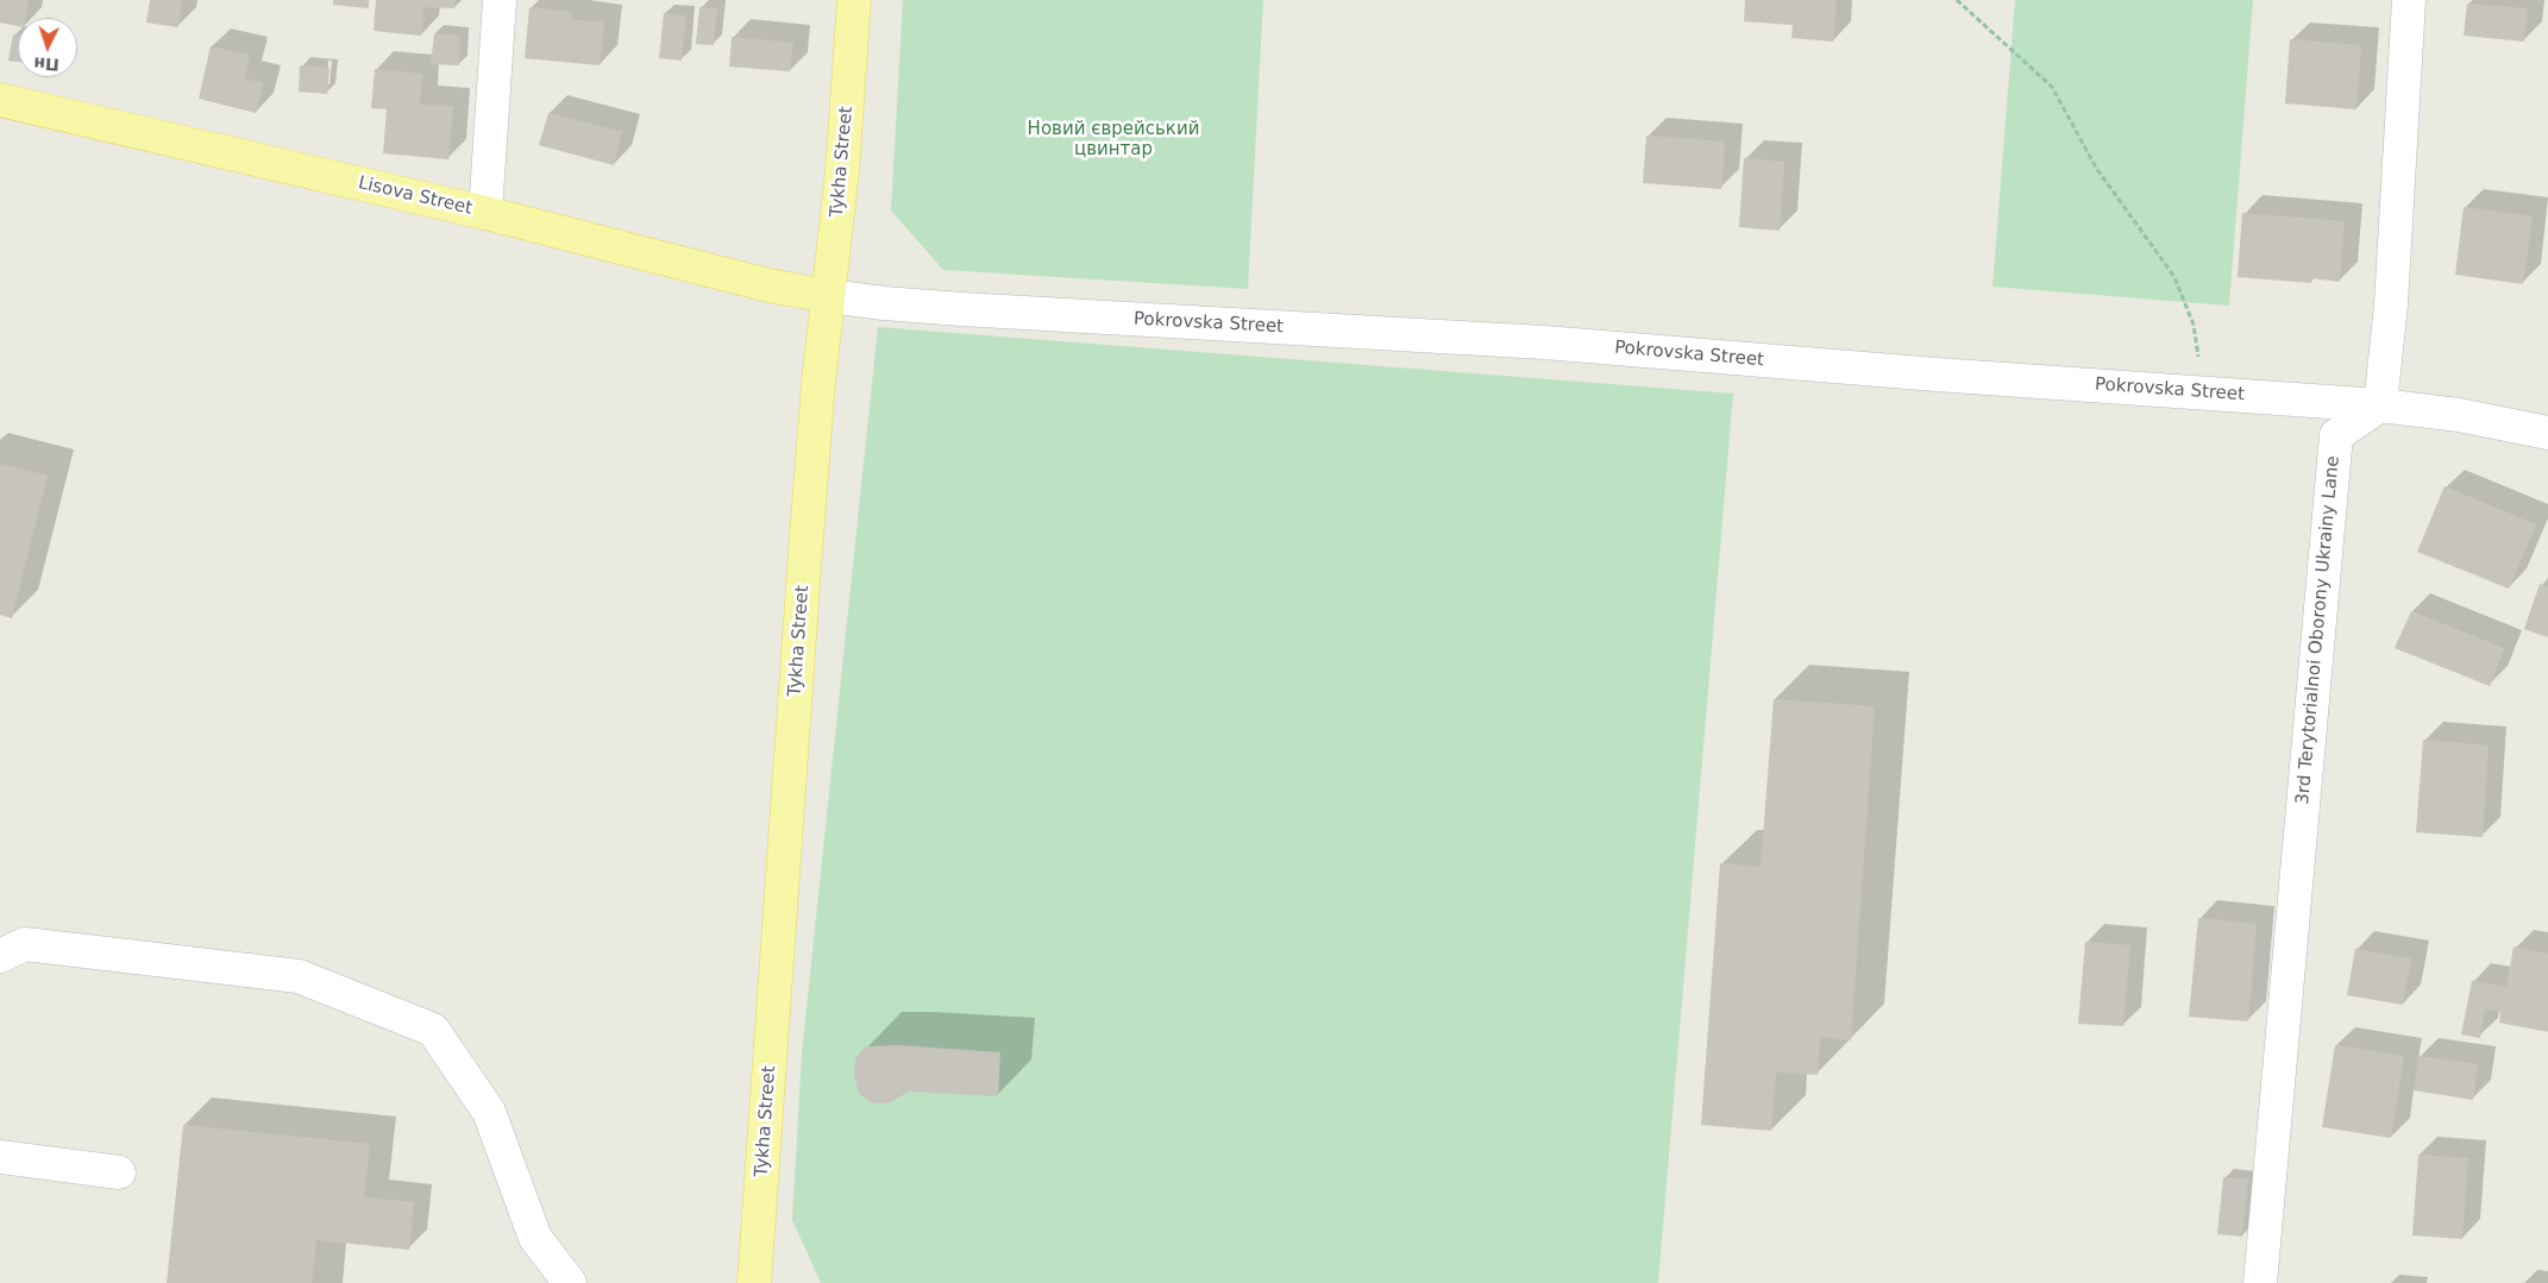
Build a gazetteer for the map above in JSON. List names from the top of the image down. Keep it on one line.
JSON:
{"streets":{"main road":["Tykha Street","Lisova Street"],"street":["Pokrovska Street","3rd Terytorialnoi Oborony Ukrainy Lane"]},"crossings":[["Tykha Street","Lisova Street"],["Tykha Street","Pokrovska Street"],["Lisova Street","Pokrovska Street"],["Pokrovska Street","3rd Terytorialnoi Oborony Ukrainy Lane"]],"parks":["Новий єврейський цвинтар"],"north":"bottom"}
